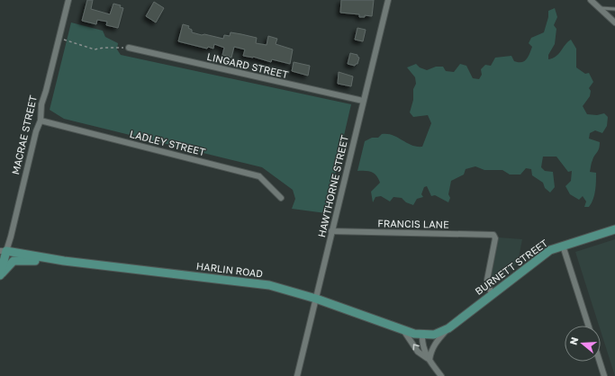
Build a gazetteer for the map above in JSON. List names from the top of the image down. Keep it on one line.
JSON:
{"streets":{"main road":["MACRAE STREET","BURNETT STREET","HARLIN ROAD"],"street":["LINGARD STREET","LADLEY STREET","HAWTHORNE STREET","FRANCIS LANE"]},"crossings":[["LINGARD STREET","HAWTHORNE STREET"],["MACRAE STREET","LADLEY STREET"],["MACRAE STREET","HARLIN ROAD"],["HAWTHORNE STREET","FRANCIS LANE"],["HAWTHORNE STREET","HARLIN ROAD"],["FRANCIS LANE","BURNETT STREET"],["BURNETT STREET","HARLIN ROAD"]],"north":"left"}
